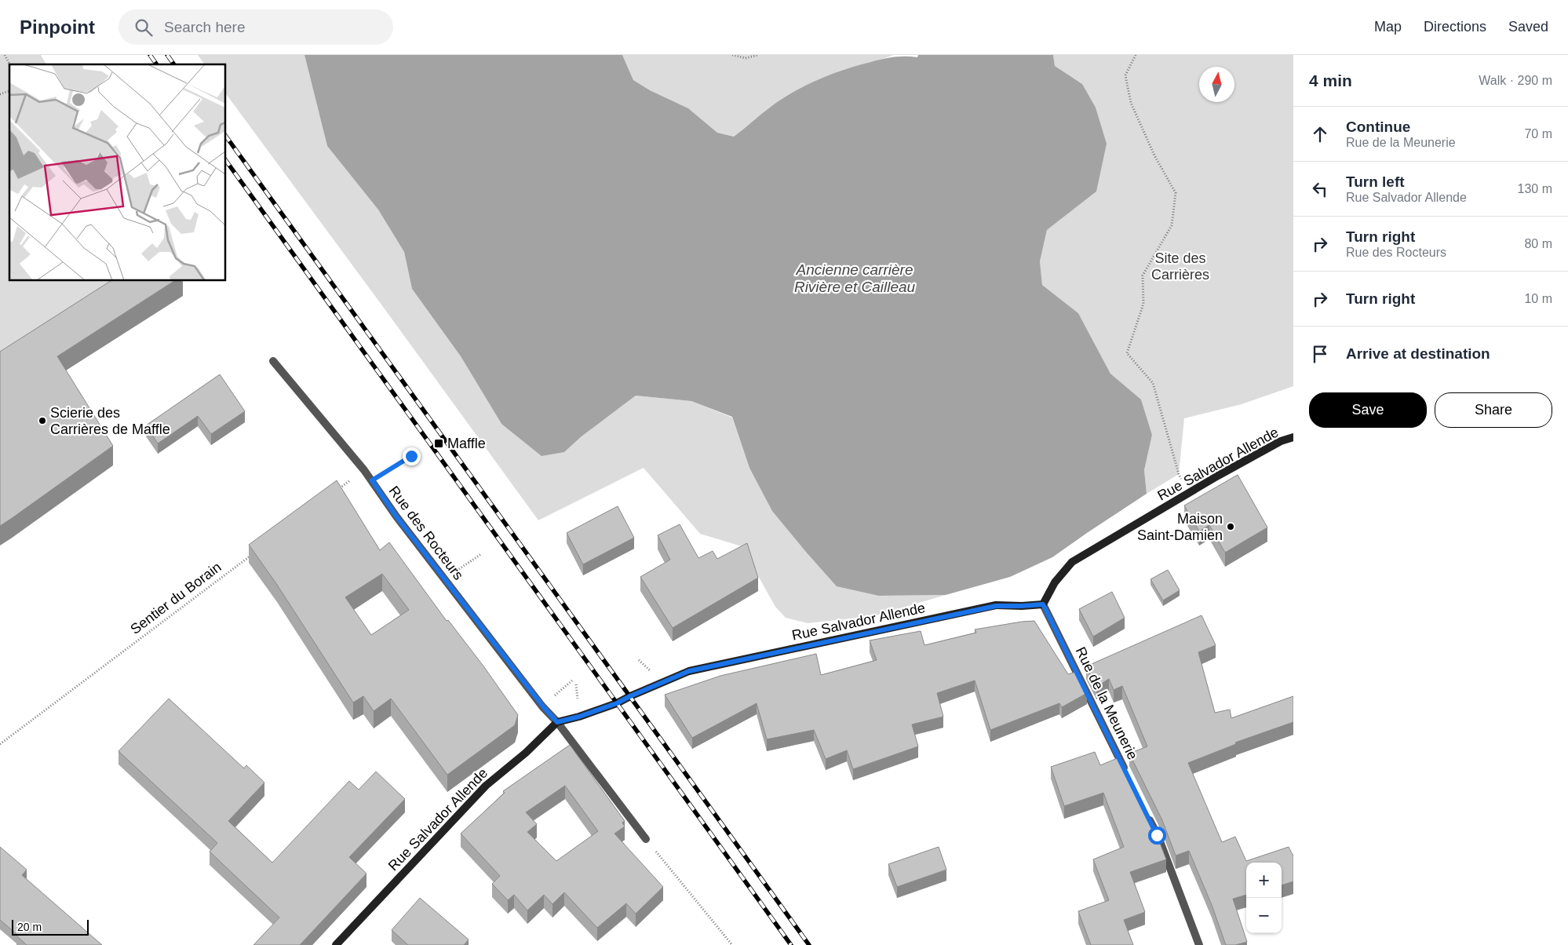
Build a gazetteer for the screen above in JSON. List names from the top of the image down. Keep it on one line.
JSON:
{"streets":{"street":["Rue Salvador Allende","Rue des Rocteurs","Rue de la Meunerie"],"path":["Sentier du Borain"]},"crossings":[["Rue Salvador Allende","Rue des Rocteurs"],["Rue Salvador Allende","Rue de la Meunerie"]],"water":["Ancienne carrière Rivière et Cailleau"],"parks":["Site des Carrières"],"places":{"other":["Scierie des Carrières de Maffle","Maison Saint-Damien"],"transit":["Maffle"]},"scale_bar":"20 m","north":"top","page":{"header":"Pinpoint","search":"Search here","nav":["Map","Directions","Saved"],"heading":["4 min","Walk · 290 m"],"list":[["Continue","Rue de la Meunerie","70 m"],["Turn left","Rue Salvador Allende","130 m"],["Turn right","Rue des Rocteurs","80 m"],["Turn right","10 m"],"Arrive at destination"],"buttons":["Save","Share"],"map_buttons":["+","−"],"scale":"20 m"}}
